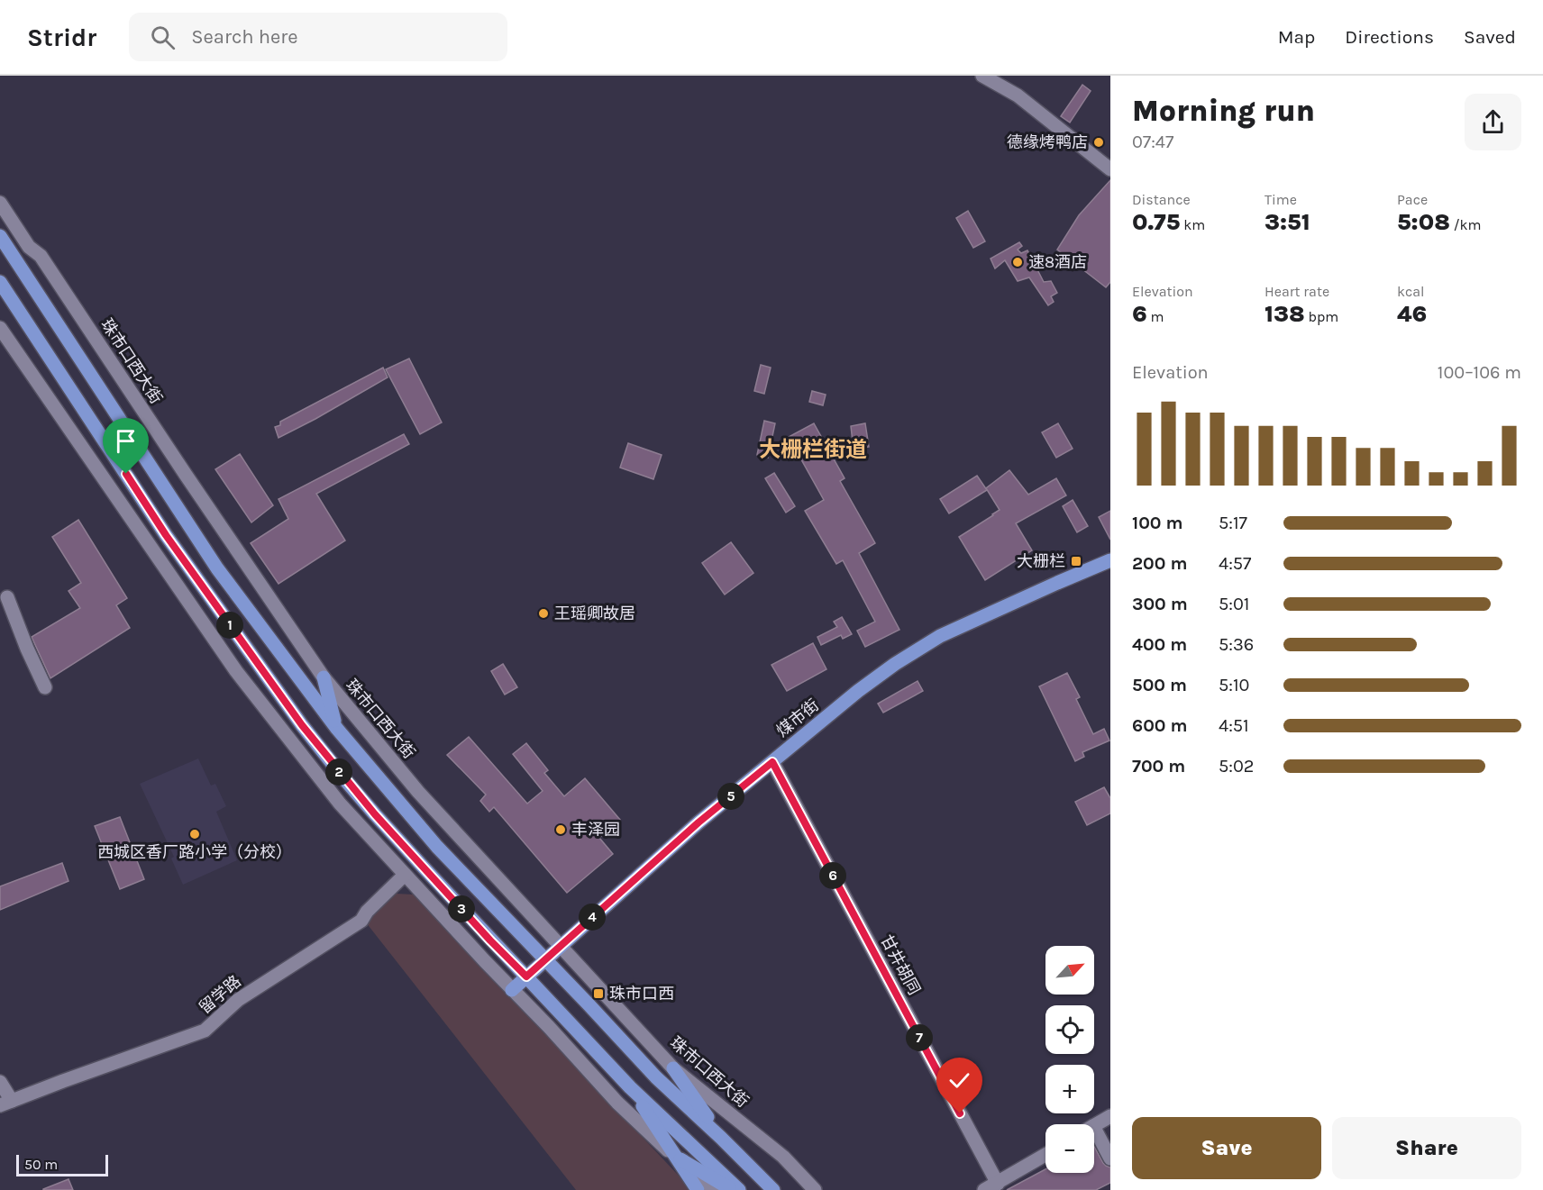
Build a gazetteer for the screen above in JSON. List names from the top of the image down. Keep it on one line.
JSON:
{"streets":{"main road":["煤市街"],"street":["珠市口西大街","甘井胡同","留学路"]},"crossings":[["珠市口西大街","煤市街"],["煤市街","甘井胡同"]],"districts":["大栅栏街道"],"places":{"other":["德缘烤鸭店","速8酒店","王瑶卿故居","丰泽园","西城区香厂路小学（分校）"],"transit":["大栅栏","珠市口西"]},"scale_bar":"50 m","north":"top right","page":{"header":"Stridr","search":"Search here","nav":["Map","Directions","Saved"],"heading":["Morning run","07:47"],"stats":[["Distance","0.75 km"],["Time","3:51"],["Pace","5:08 /km"],["Elevation","6 m"],["Heart rate","138 bpm"],["kcal","46"]],"chart":["Elevation","100–106 m"],"list":[{"name":"100 m","note":"5:17"},{"name":"200 m","note":"4:57"},{"name":"300 m","note":"5:01"},{"name":"400 m","note":"5:36"},{"name":"500 m","note":"5:10"},{"name":"600 m","note":"4:51"},{"name":"700 m","note":"5:02"}],"pins":["1","2","5","6","3","4","7"],"map_buttons":["+","−"],"buttons":["Save","Share"],"scale":"50 m"}}
